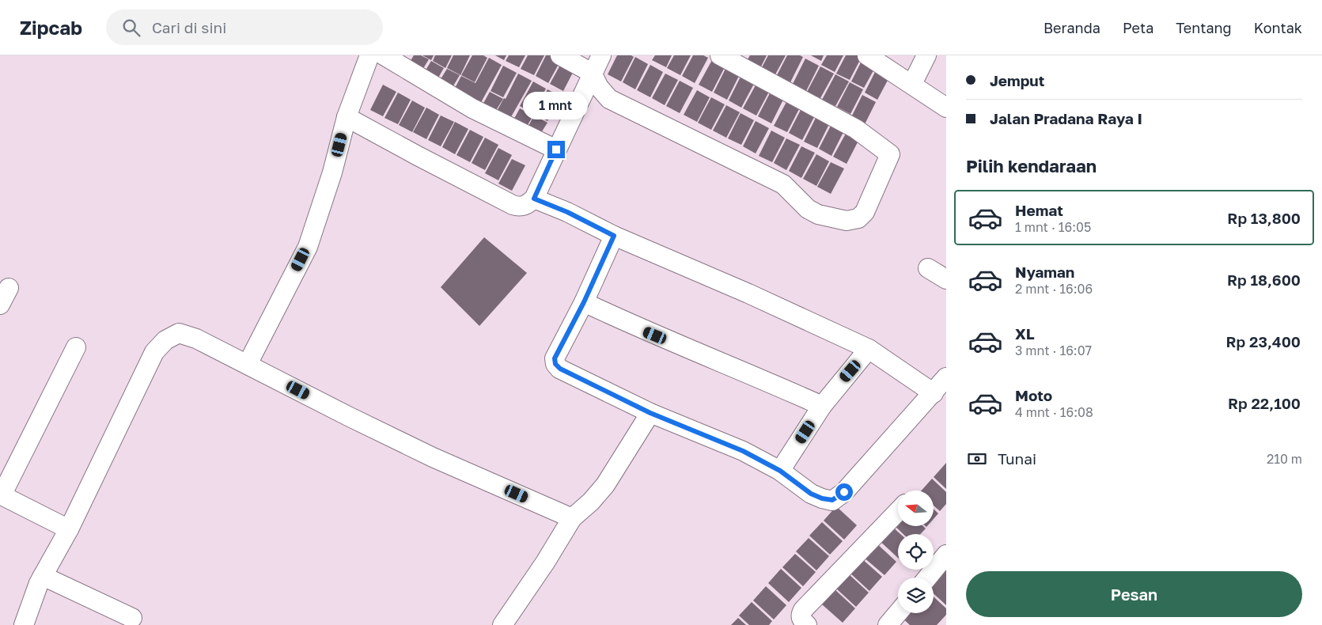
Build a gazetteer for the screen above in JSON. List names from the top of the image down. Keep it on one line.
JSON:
{"north":"left","page":{"header":"Zipcab","search":"Cari di sini","nav":["Beranda","Peta","Tentang","Kontak"],"banner":["Jemput","Jalan Pradana Raya I"],"bubble":"1 mnt","heading":"Pilih kendaraan","list":[{"name":"Hemat","note":"1 mnt · 16:05","value":"Rp 13,800"},{"name":"Nyaman","note":"2 mnt · 16:06","value":"Rp 18,600"},{"name":"XL","note":"3 mnt · 16:07","value":"Rp 23,400"},{"name":"Moto","note":"4 mnt · 16:08","value":"Rp 22,100"}],"pay":["Tunai","210 m"],"buttons":"Pesan"}}
